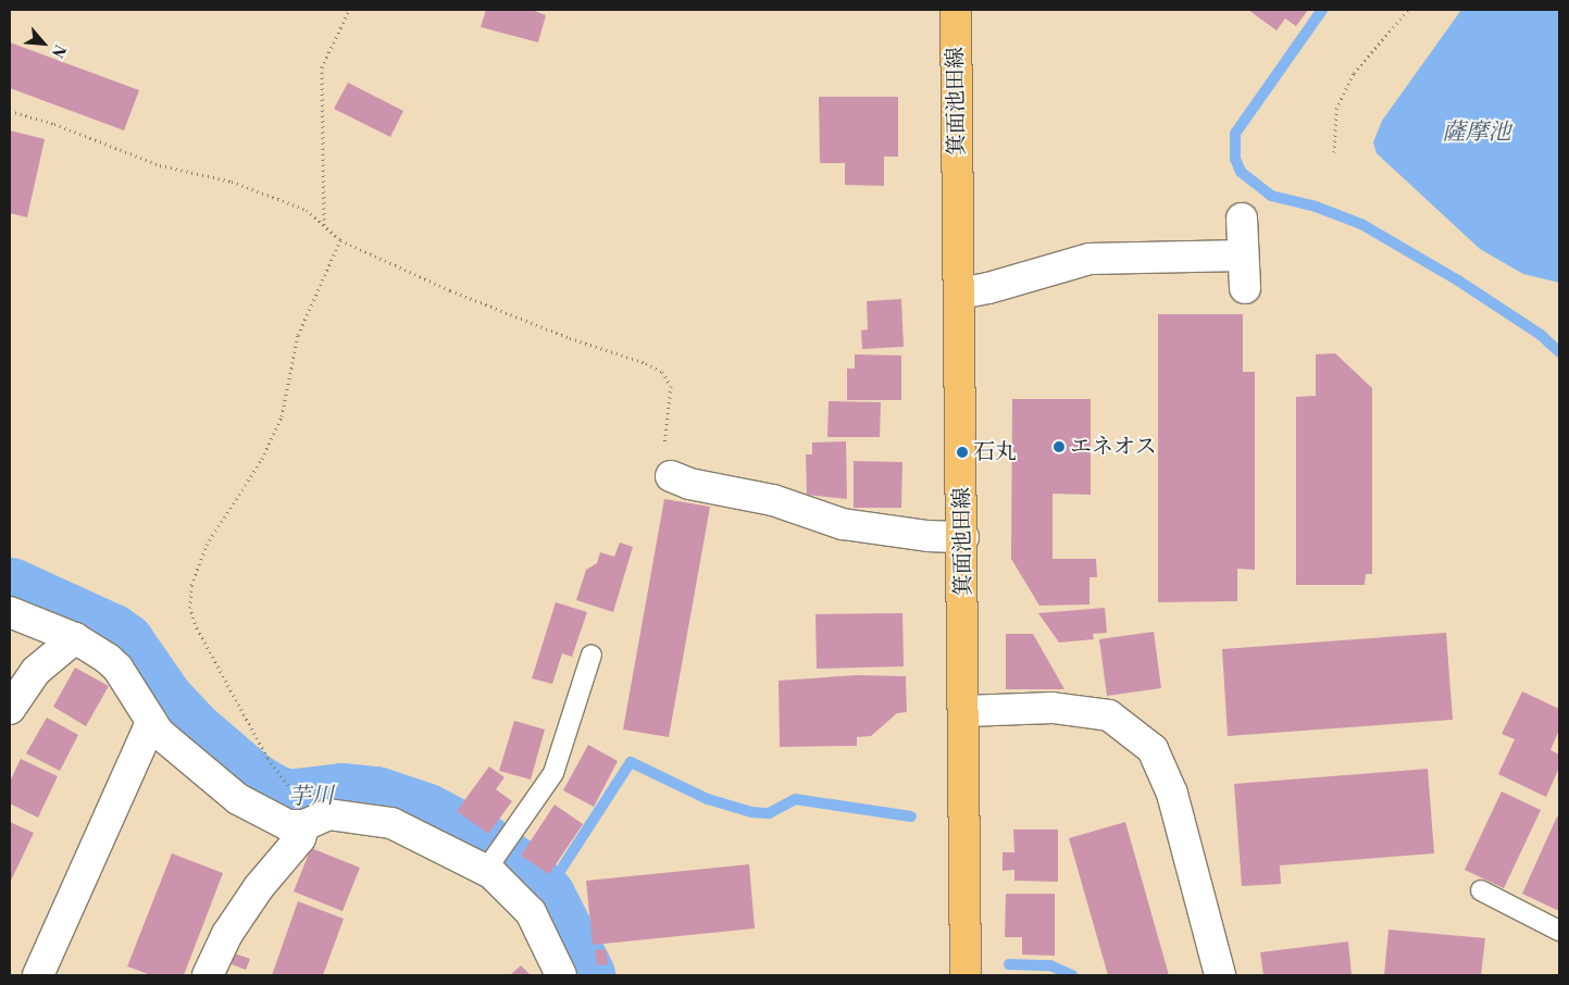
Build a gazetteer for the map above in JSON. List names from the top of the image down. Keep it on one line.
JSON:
{"streets":{"main road":["箕面池田線"]},"water":["薩摩池","芋川"],"places":["エネオス","石丸"],"north":"bottom right"}
